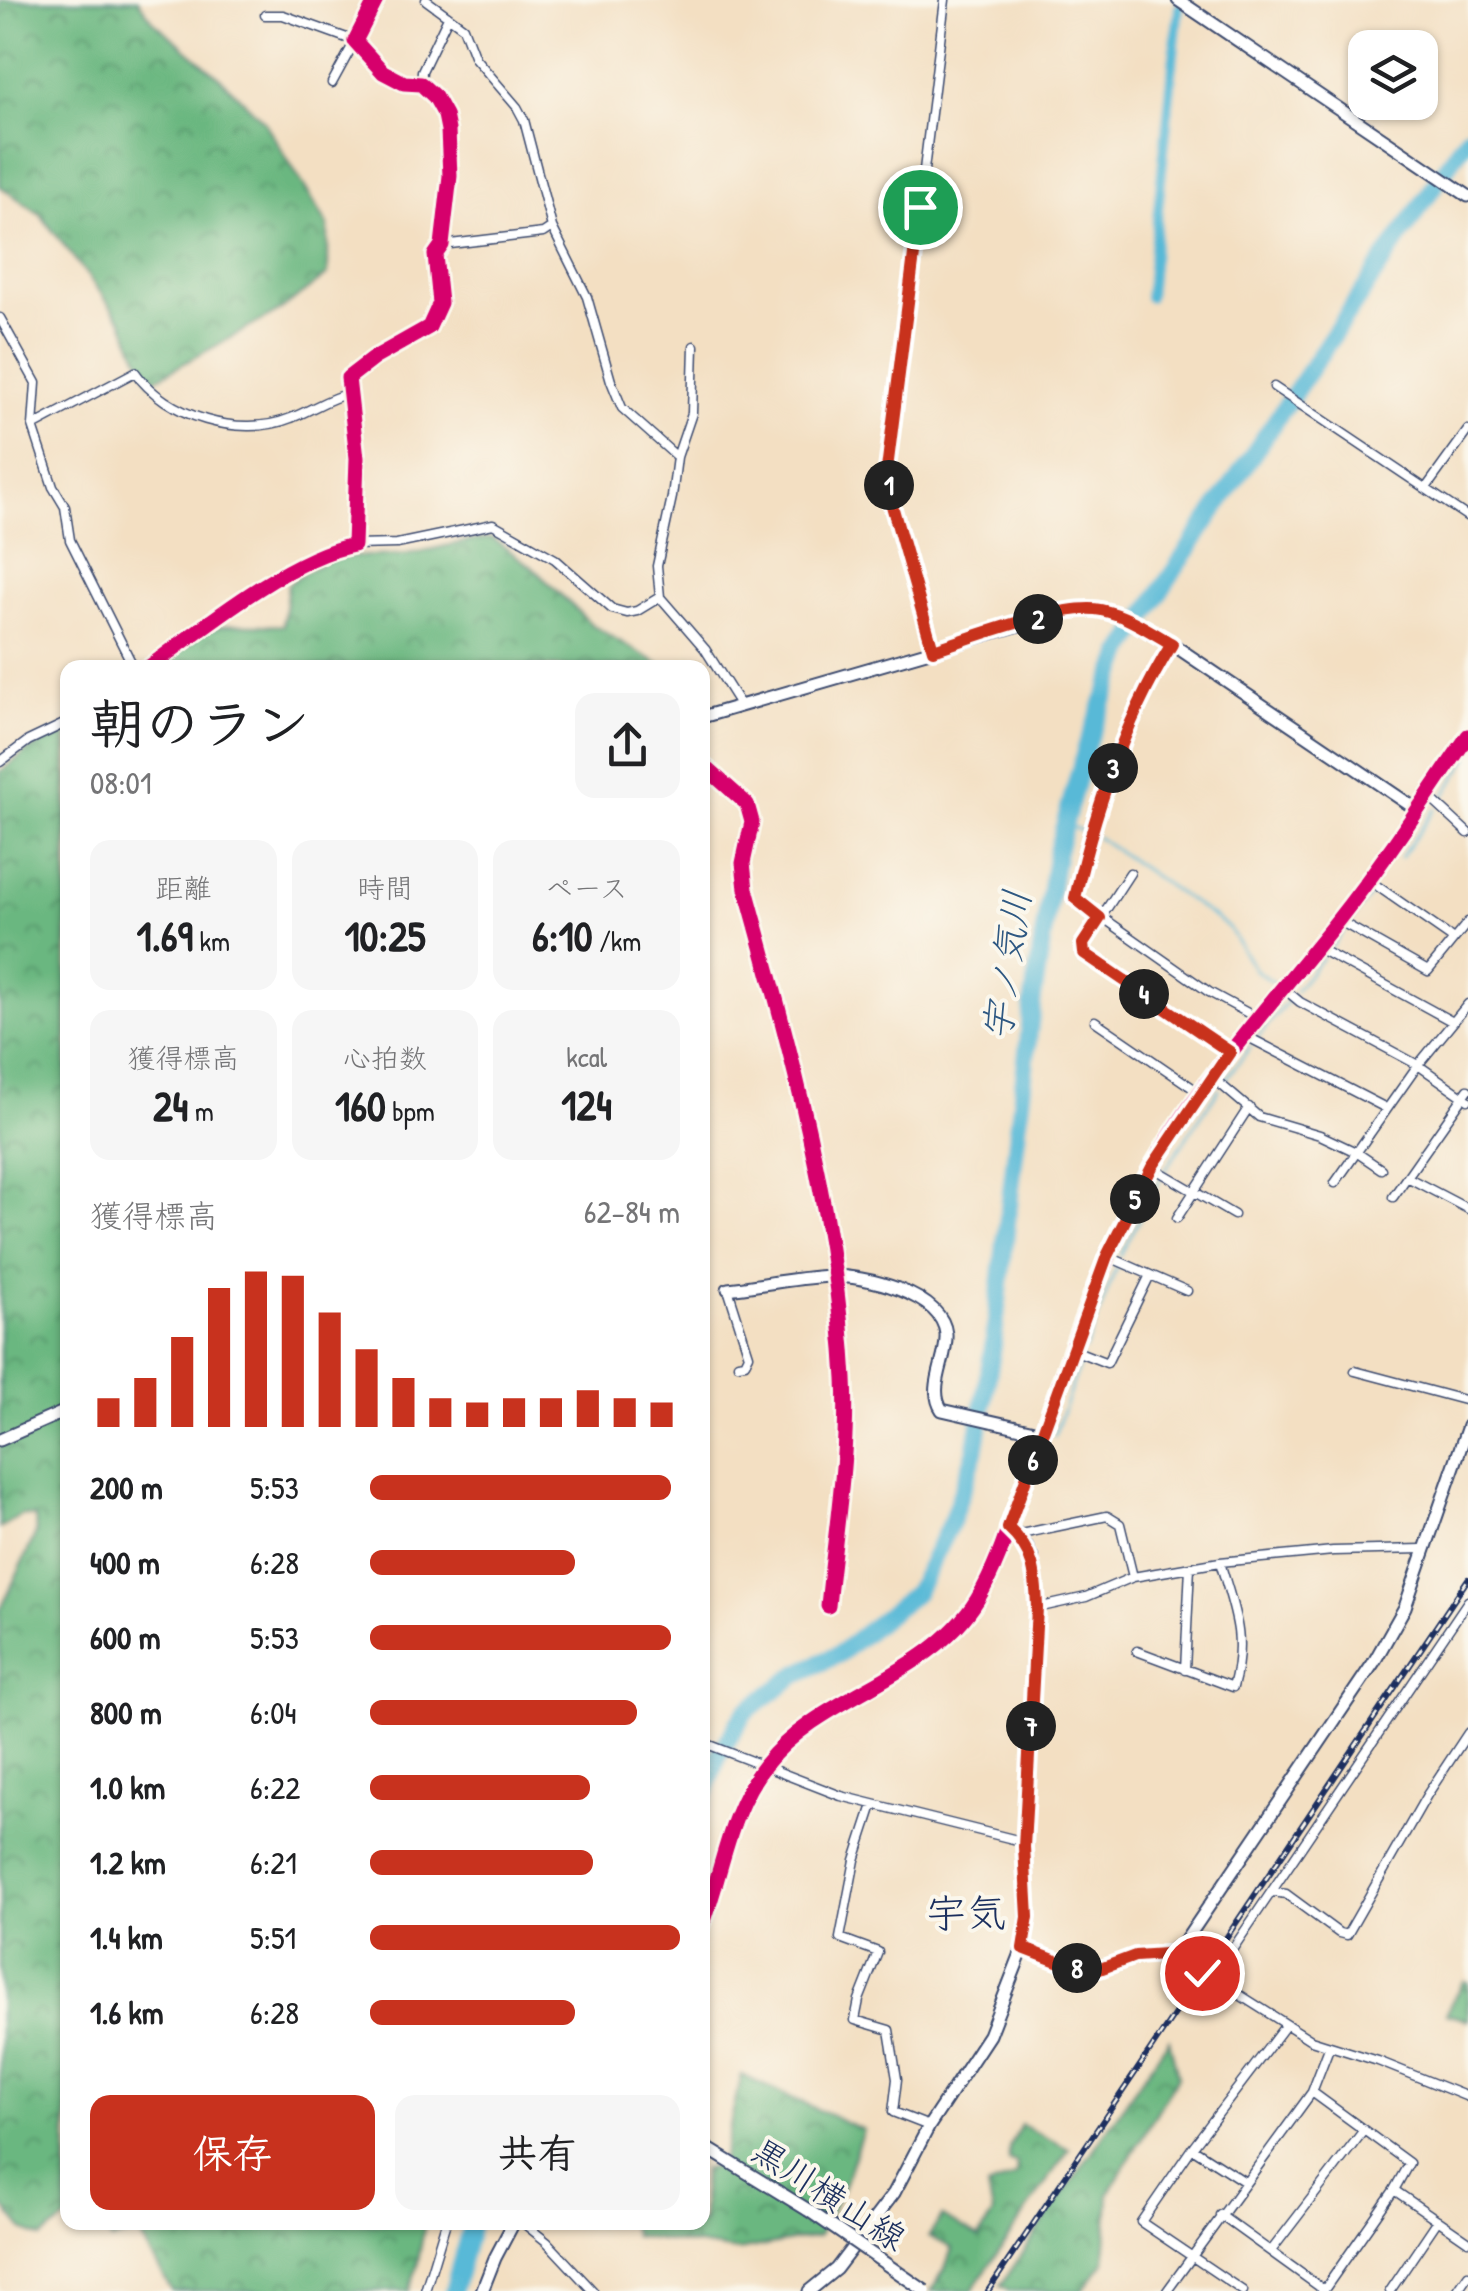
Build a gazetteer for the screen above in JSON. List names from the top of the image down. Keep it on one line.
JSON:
{"streets":{"street":["黒川横山線"]},"districts":["宇気"],"water":["宇ノ気川"],"page":{"pins":["1","2","3","4","5","6","7","8"],"heading":["朝のラン","08:01"],"stats":[["距離","1.69 km"],["時間","10:25"],["ペース","6:10 /km"],["獲得標高","24 m"],["心拍数","160 bpm"],["kcal","124"]],"chart":["獲得標高","62–84 m"],"list":[{"name":"200 m","note":"5:53"},{"name":"400 m","note":"6:28"},{"name":"600 m","note":"5:53"},{"name":"800 m","note":"6:04"},{"name":"1.0 km","note":"6:22"},{"name":"1.2 km","note":"6:21"},{"name":"1.4 km","note":"5:51"},{"name":"1.6 km","note":"6:28"}],"buttons":["保存","共有"]}}
